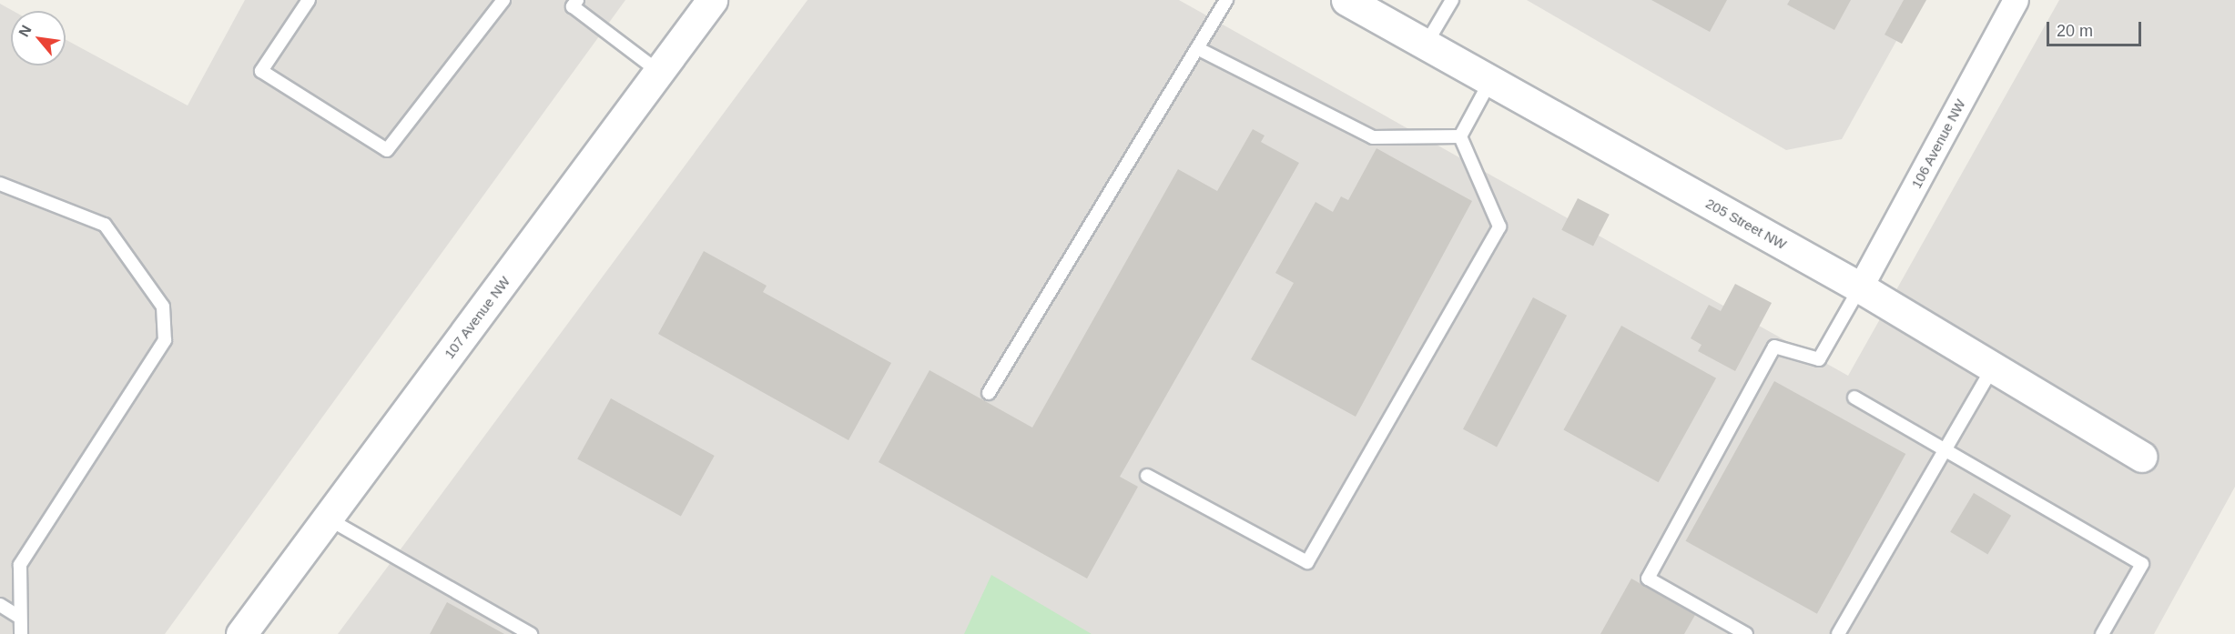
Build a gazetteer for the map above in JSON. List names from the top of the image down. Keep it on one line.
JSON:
{"streets":{"street":["106 Avenue NW","205 Street NW","107 Avenue NW"]},"crossings":[["106 Avenue NW","205 Street NW"]],"scale_bar":"20 m","north":"top left"}
